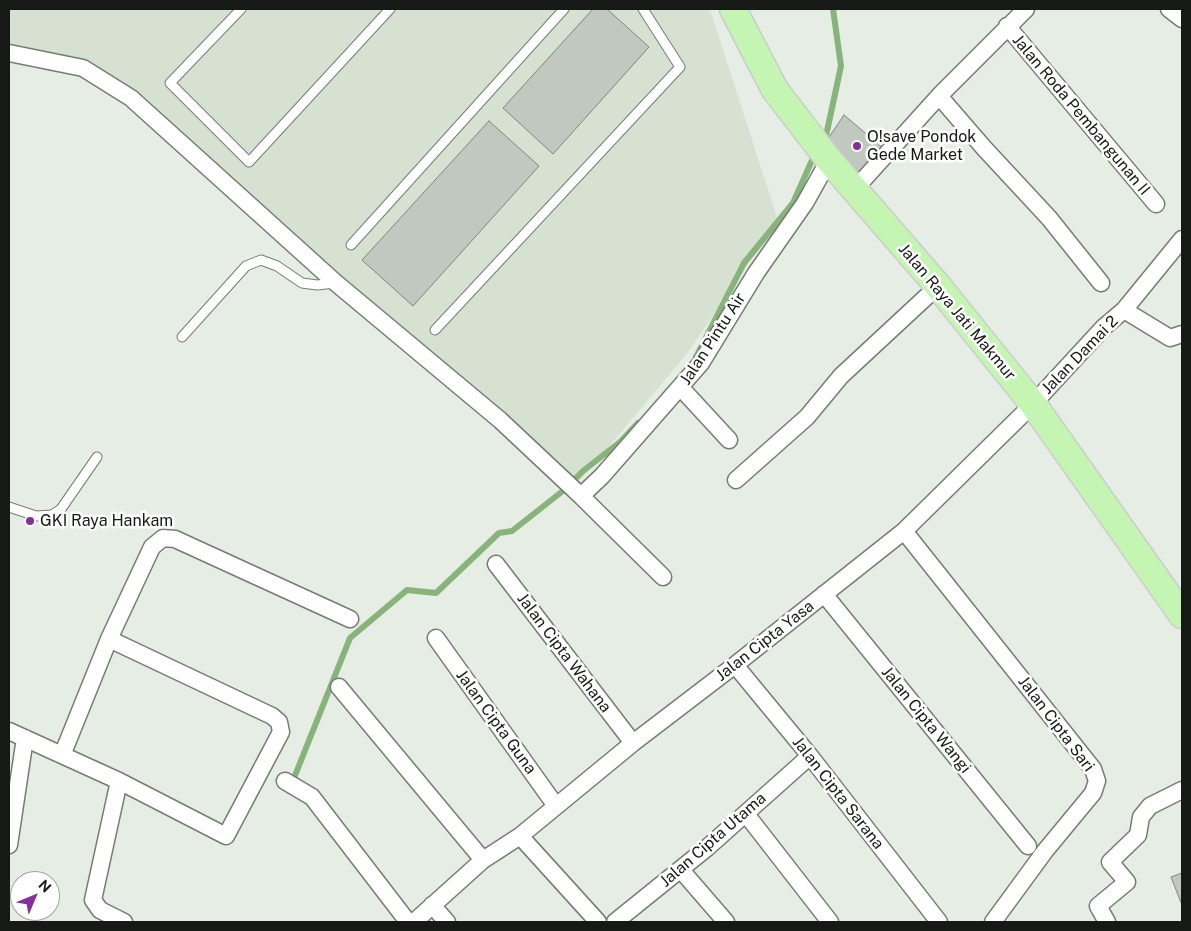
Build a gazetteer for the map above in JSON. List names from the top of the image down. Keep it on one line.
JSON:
{"streets":{"main road":["Jalan Raya Jati Makmur"],"street":["Jalan Roda Pembangunan II","Jalan Pintu Air","Jalan Damai 2","Jalan Cipta Yasa","Jalan Cipta Wahana","Jalan Cipta Wangi","Jalan Cipta Guna","Jalan Cipta Sari","Jalan Cipta Sarana","Jalan Cipta Utama"]},"crossings":[["Jalan Raya Jati Makmur","Jalan Pintu Air"],["Jalan Raya Jati Makmur","Jalan Damai 2"],["Jalan Raya Jati Makmur","Jalan Cipta Yasa"],["Jalan Damai 2","Jalan Cipta Yasa"],["Jalan Cipta Yasa","Jalan Cipta Wahana"],["Jalan Cipta Yasa","Jalan Cipta Wangi"],["Jalan Cipta Yasa","Jalan Cipta Guna"],["Jalan Cipta Yasa","Jalan Cipta Sari"],["Jalan Cipta Yasa","Jalan Cipta Sarana"],["Jalan Cipta Sarana","Jalan Cipta Utama"]],"places":["O!save Pondok Gede Market","GKI Raya Hankam"],"north":"top right"}
